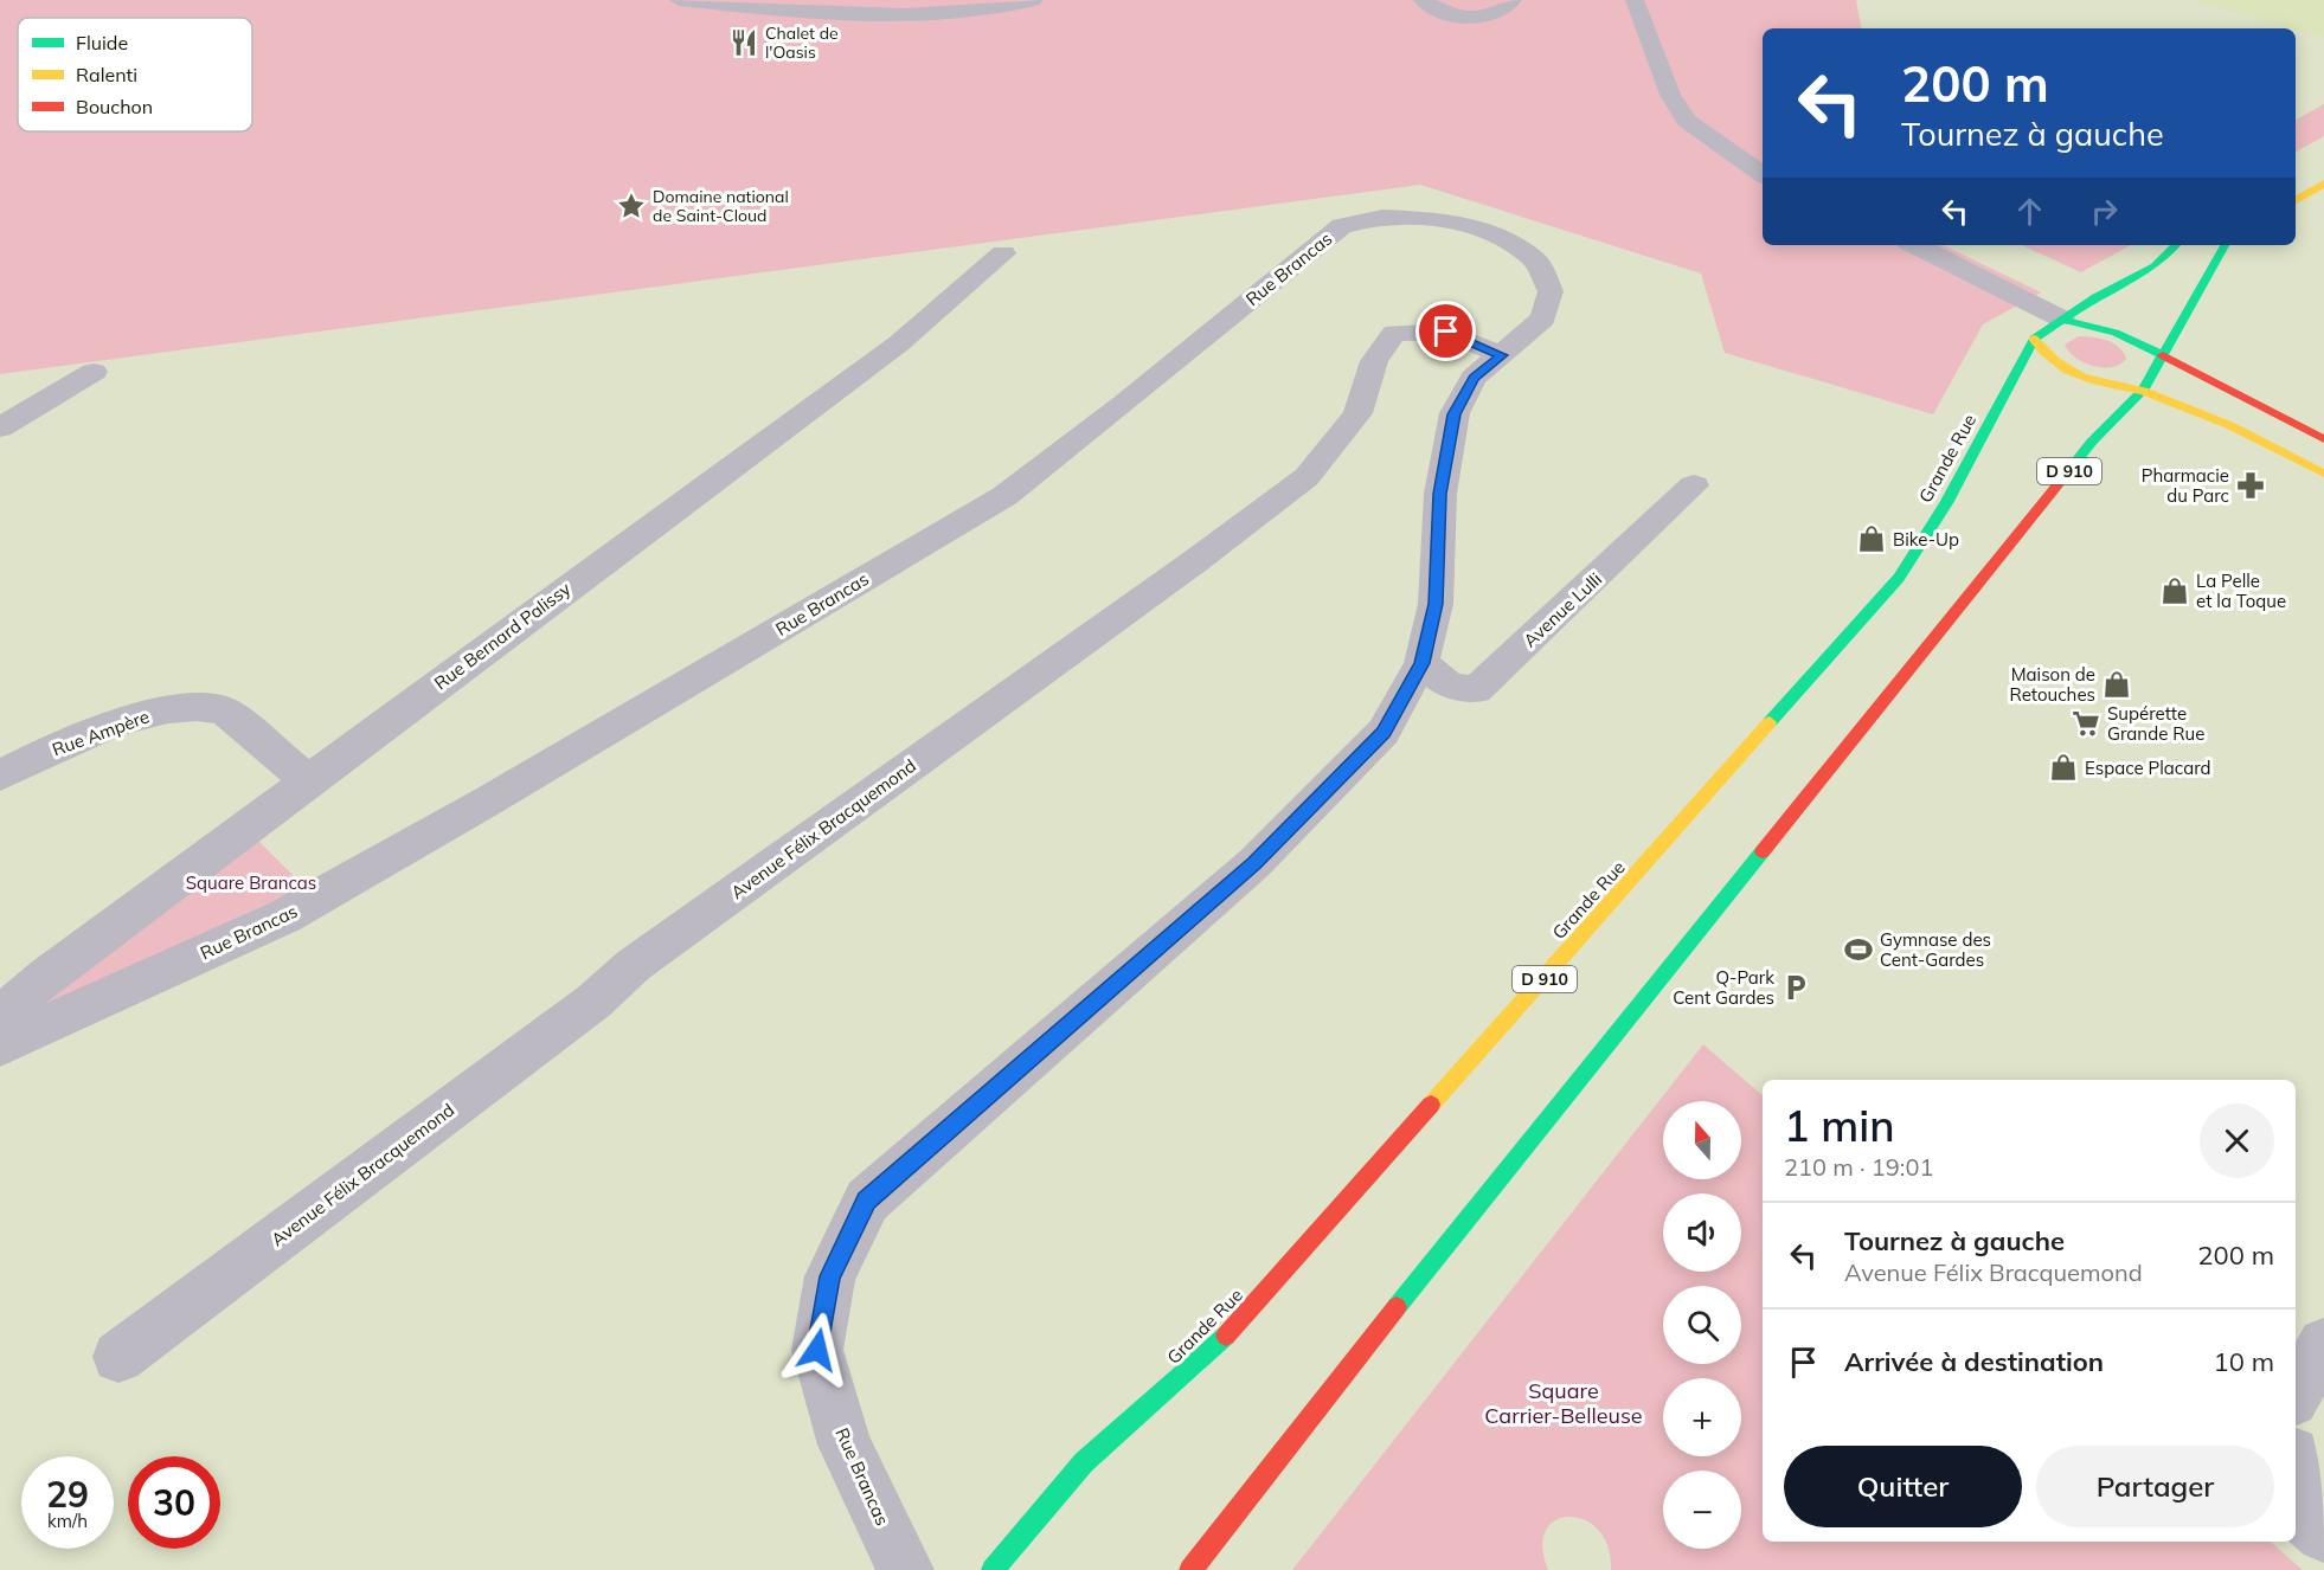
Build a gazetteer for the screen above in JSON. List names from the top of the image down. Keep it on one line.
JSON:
{"streets":{"main road":["Grande Rue","D 910"],"street":["Rue Brancas","Avenue Lulli","Rue Bernard Palissy","Rue Ampère","Avenue Félix Bracquemond"]},"crossings":[["Rue Brancas","Avenue Lulli"],["Rue Brancas","Avenue Félix Bracquemond"],["Rue Bernard Palissy","Rue Ampère"]],"parks":["Square Brancas","Square Carrier-Belleuse"],"places":{"restaurant":["Chalet de l'Oasis"],"place":["Domaine national de Saint-Cloud"],"pharmacy":["Pharmacie du Parc"],"shop":["Bike-Up","La Pelle et la Toque","Maison de Retouches","Espace Placard"],"supermarket":["Supérette Grande Rue"],"sports":["Gymnase des Cent-Gardes"],"parking":["Q-Park Cent Gardes"]},"legend":["Fluide","Ralenti","Bouchon"],"north":"top","page":{"turn":["200 m","Tournez à gauche"],"heading":["1 min","210 m · 19:01"],"map_buttons":["+","−"],"list":[{"name":"Tournez à gauche","note":"Avenue Félix Bracquemond","value":"200 m"},{"name":"Arrivée à destination","value":"10 m"}],"buttons":["Quitter","Partager"],"speed":"29 km/h","limit":"30"}}
